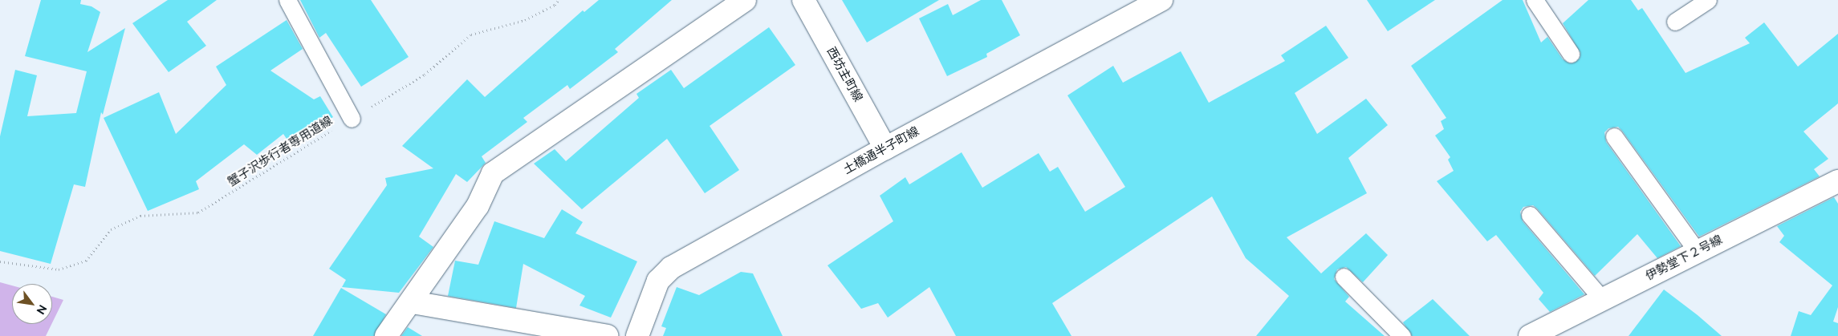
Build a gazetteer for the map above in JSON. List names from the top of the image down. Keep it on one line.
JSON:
{"streets":{"street":["西坊主町線","土橋通半子町線","伊勢堂下２号線"],"path":["蟹子沢歩行者専用道線"]},"crossings":[["西坊主町線","土橋通半子町線"]],"north":"bottom right"}
